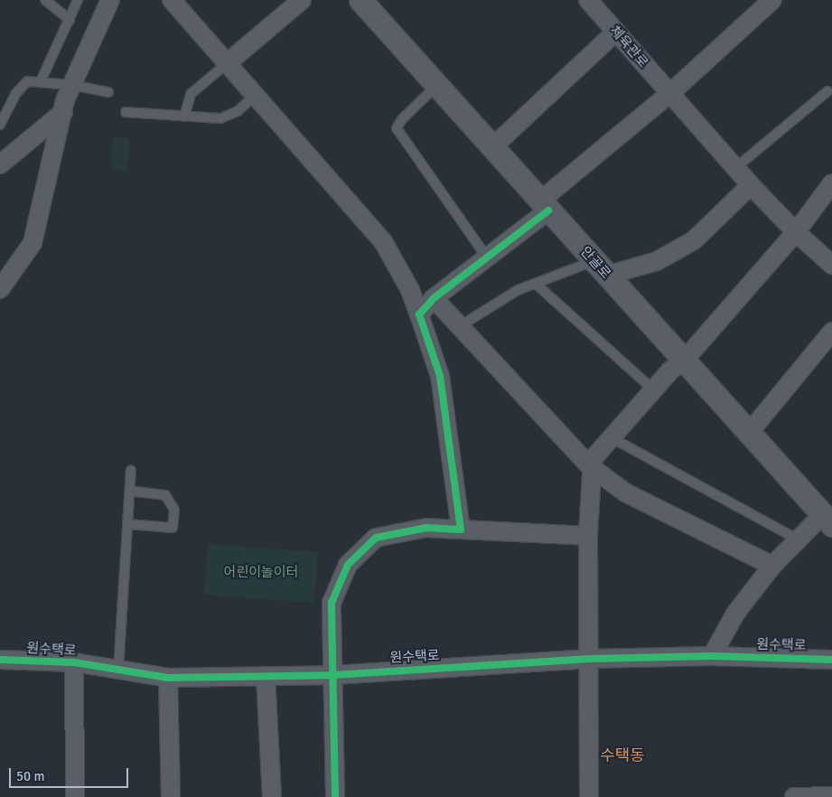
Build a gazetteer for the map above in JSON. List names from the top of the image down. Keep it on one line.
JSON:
{"streets":{"street":["체육관로","안골로","원수택로"]},"districts":["수택동"],"parks":["어린이놀이터"],"scale_bar":"50 m"}
